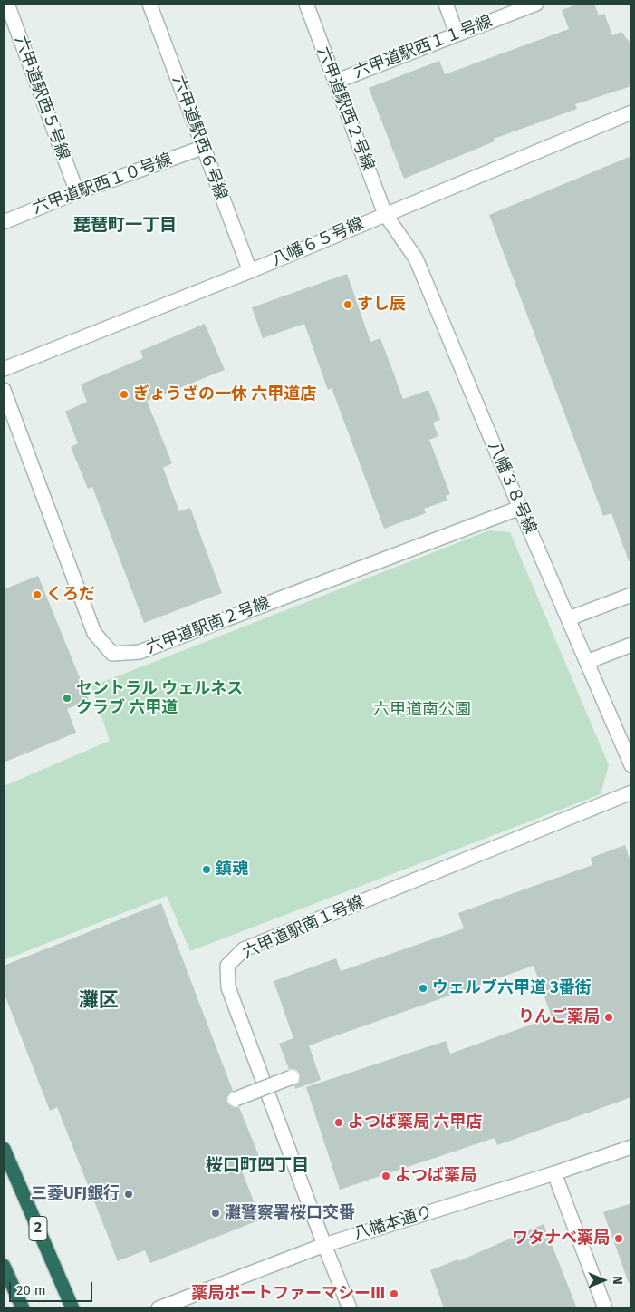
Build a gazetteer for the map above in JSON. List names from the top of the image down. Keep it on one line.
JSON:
{"streets":{"highway":["2"],"street":["六甲道駅西１１号線","六甲道駅西５号線","六甲道駅西２号線","六甲道駅西６号線","六甲道駅西１０号線","八幡６５号線","八幡３８号線","六甲道駅南２号線","六甲道駅南１号線","八幡本通り"]},"crossings":[["六甲道駅西１１号線","六甲道駅西２号線"],["六甲道駅西５号線","六甲道駅西１０号線"],["六甲道駅西２号線","八幡６５号線"],["六甲道駅西２号線","八幡３８号線"],["六甲道駅西６号線","六甲道駅西１０号線"],["六甲道駅西６号線","八幡６５号線"],["八幡６５号線","八幡３８号線"],["八幡３８号線","六甲道駅南２号線"],["六甲道駅南１号線","八幡本通り"]],"districts":["琵琶町一丁目","灘区","桜口町四丁目"],"parks":["六甲道南公園"],"places":["すし辰","ぎょうざの一休 六甲道店","くろだ","セントラル ウェルネス クラブ 六甲道","鎮魂","ウェルブ六甲道 3番街","りんご薬局","よつば薬局 六甲店","よつば薬局","三菱UFJ銀行","灘警察署桜口交番","ワタナベ薬局","薬局ポートファーマシーIII"],"scale_bar":"20 m","north":"right"}
